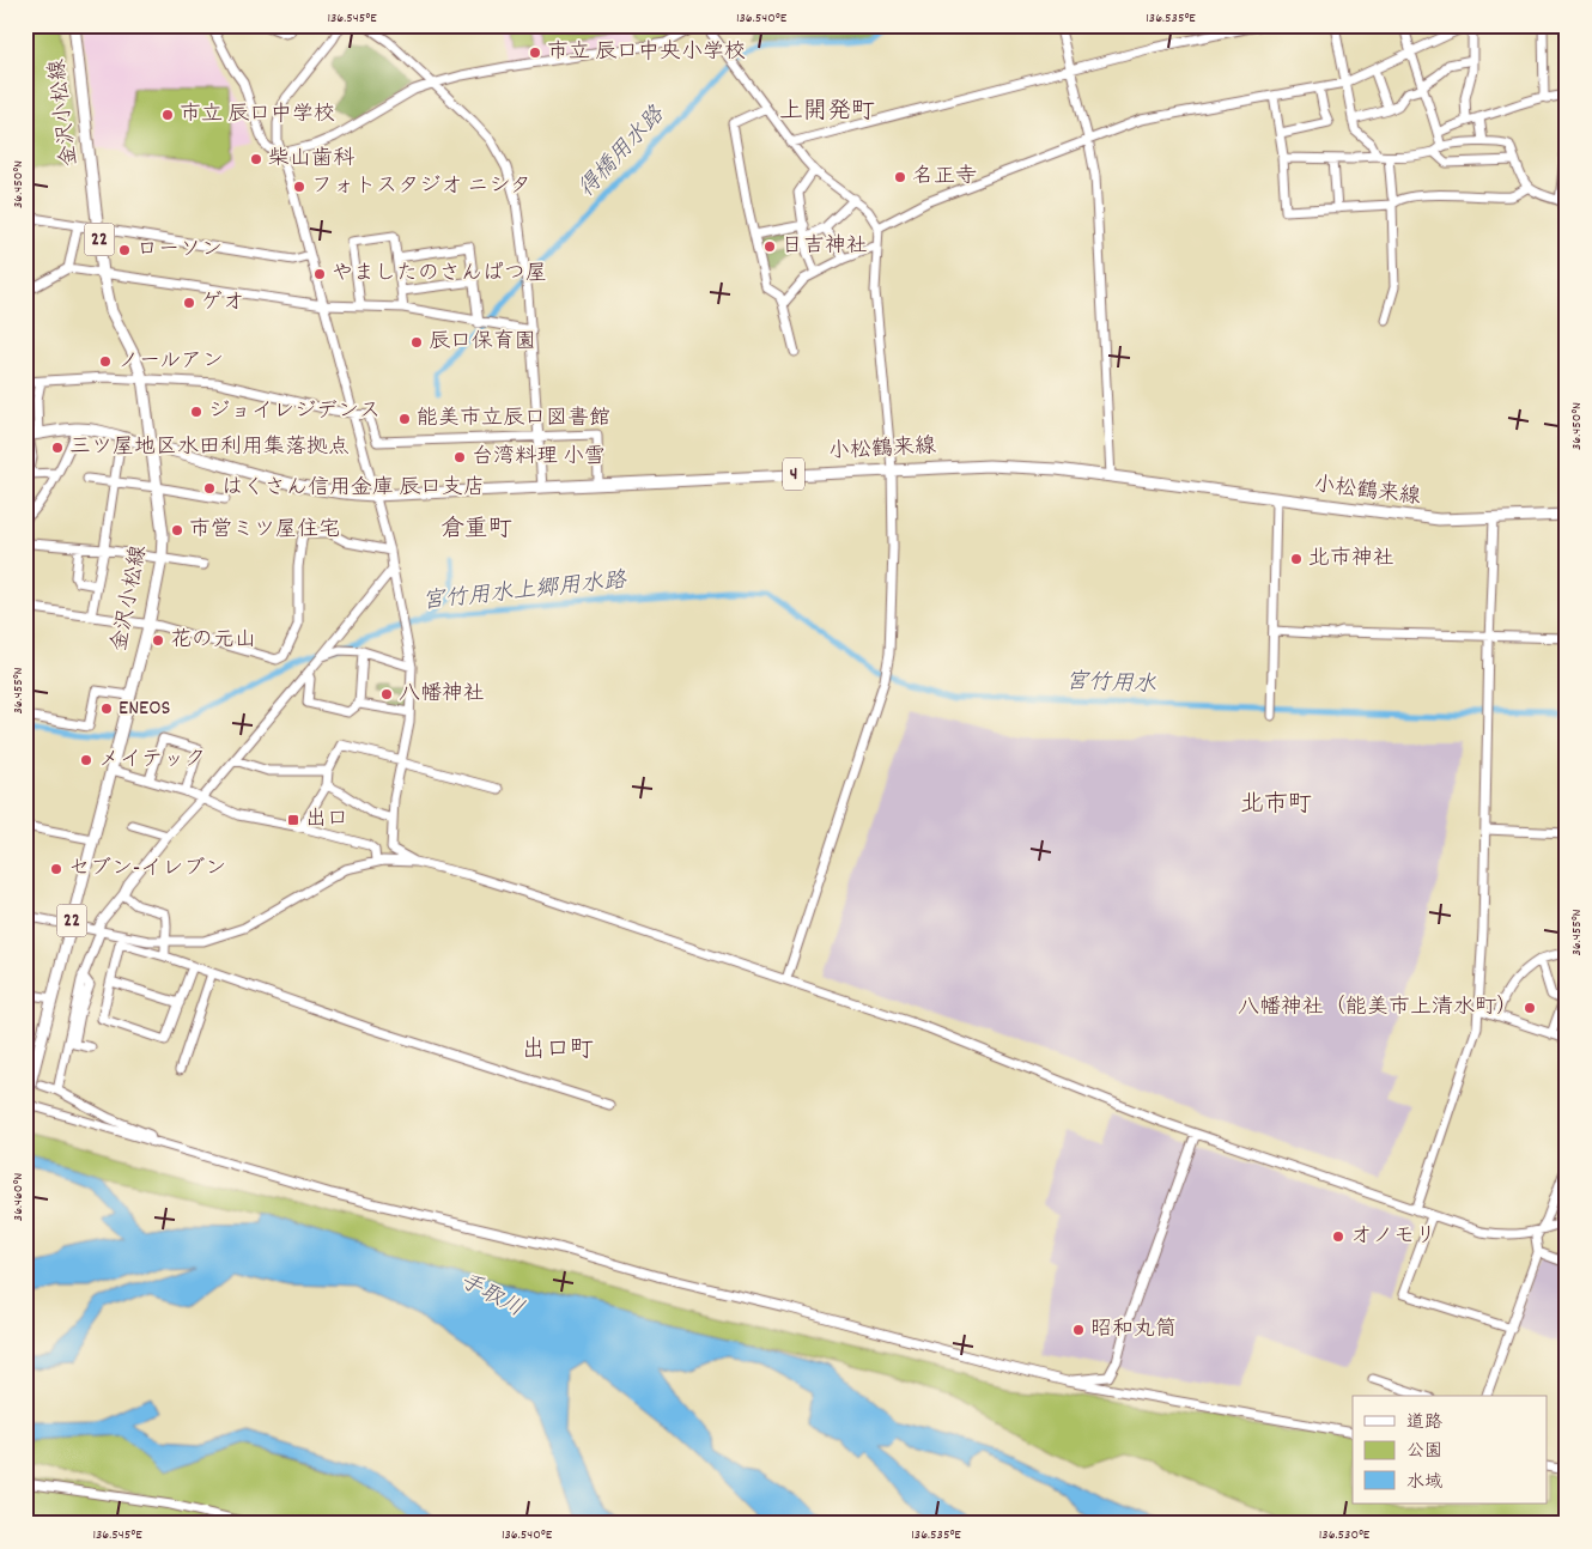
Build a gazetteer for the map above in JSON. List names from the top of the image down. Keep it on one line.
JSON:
{"streets":{"main road":["金沢小松線","22","小松鶴来線","4"]},"crossings":[["金沢小松線","小松鶴来線"]],"districts":["上開発町","倉重町","北市町","出口町"],"water":["得橋用水路","宮竹用水上郷用水路","宮竹用水","手取川"],"places":{"other":["市立 辰口中央小学校","市立 辰口中学校","柴山歯科","名正寺","フォトスタジオ ニシタ","日吉神社","ローソン","やましたのさんぱつ屋","ゲオ","辰口保育園","ノールアン","ジョイレジデンス","能美市立辰口図書館","三ツ屋地区水田利用集落拠点","台湾料理 小雪","はくさん信用金庫 辰口支店","市営ミツ屋住宅","北市神社","花の元山","八幡神社","ENEOS","メイテック","セブン-イレブン","八幡神社（能美市上清水町）","オノモリ","昭和丸筒"],"transit":["出口"]},"legend":["道路","公園","水域"],"coordinates":["136.545°E","136.540°E","136.535°E","36.450°N","36.455°N","36.460°N","136.530°E"]}
